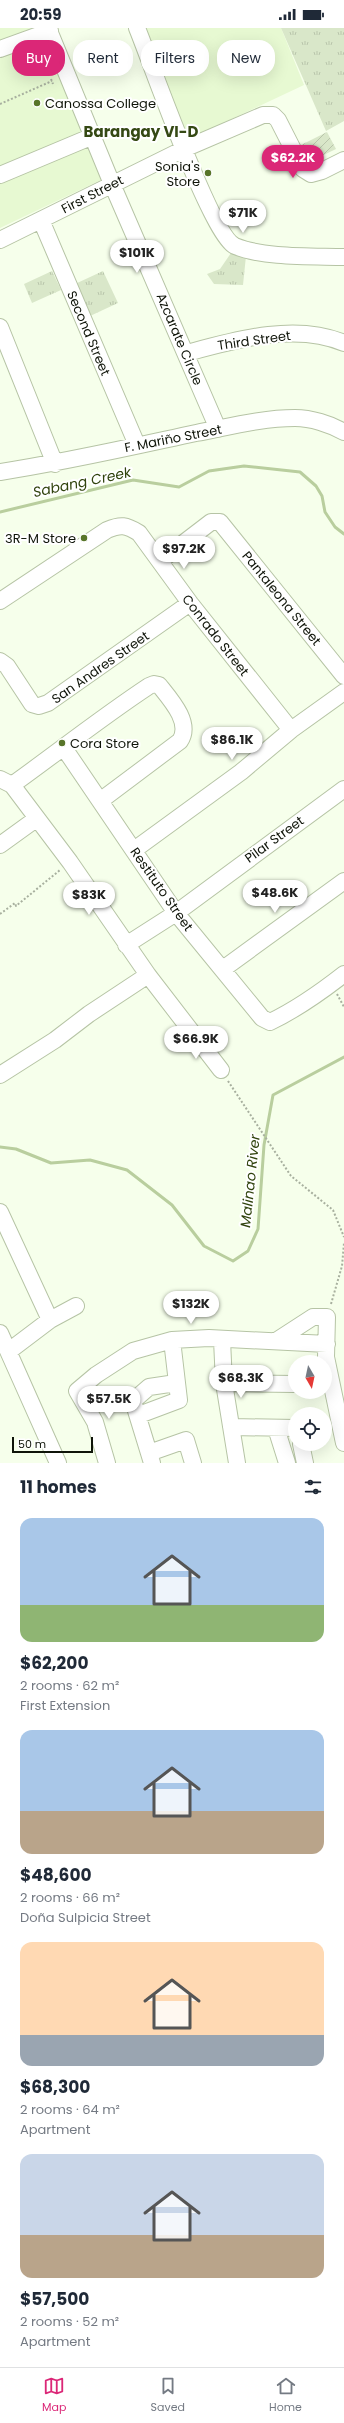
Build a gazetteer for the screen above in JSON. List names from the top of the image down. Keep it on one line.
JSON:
{"streets":{"street":["First Street","Second Street","Azcarate Circle","Third Street","F. Mariño Street","Pantaleona Street","Conrado Street","San Andres Street","Pilar Street","Restituto Street"]},"crossings":[["First Street","Second Street"],["First Street","Azcarate Circle"],["Second Street","F. Mariño Street"],["Azcarate Circle","Third Street"],["Azcarate Circle","F. Mariño Street"],["Pantaleona Street","Conrado Street"],["Conrado Street","San Andres Street"],["Pilar Street","Restituto Street"]],"districts":["Barangay VI-D"],"water":["Sabang Creek","Malinao River"],"places":["Canossa College","Sonia's Store","3R-M Store","Cora Store"],"scale_bar":"50 m","north":"bottom","page":{"status":"20:59","chip":["Buy","Rent","Filters","New"],"price":["$62.2K","$71K","$101K","$97.2K","$86.1K","$48.6K","$83K","$66.9K","$132K","$68.3K","$57.5K"],"scale":"50 m","heading":"11 homes","list":[{"name":"$62,200","note":"2 rooms · 62 m² · First Extension"},{"name":"$48,600","note":"2 rooms · 66 m² · Doña Sulpicia Street"},{"name":"$68,300","note":"2 rooms · 64 m² · Apartment"},{"name":"$57,500","note":"2 rooms · 52 m² · Apartment"}],"tabs":["Map","Saved","Home"]}}
